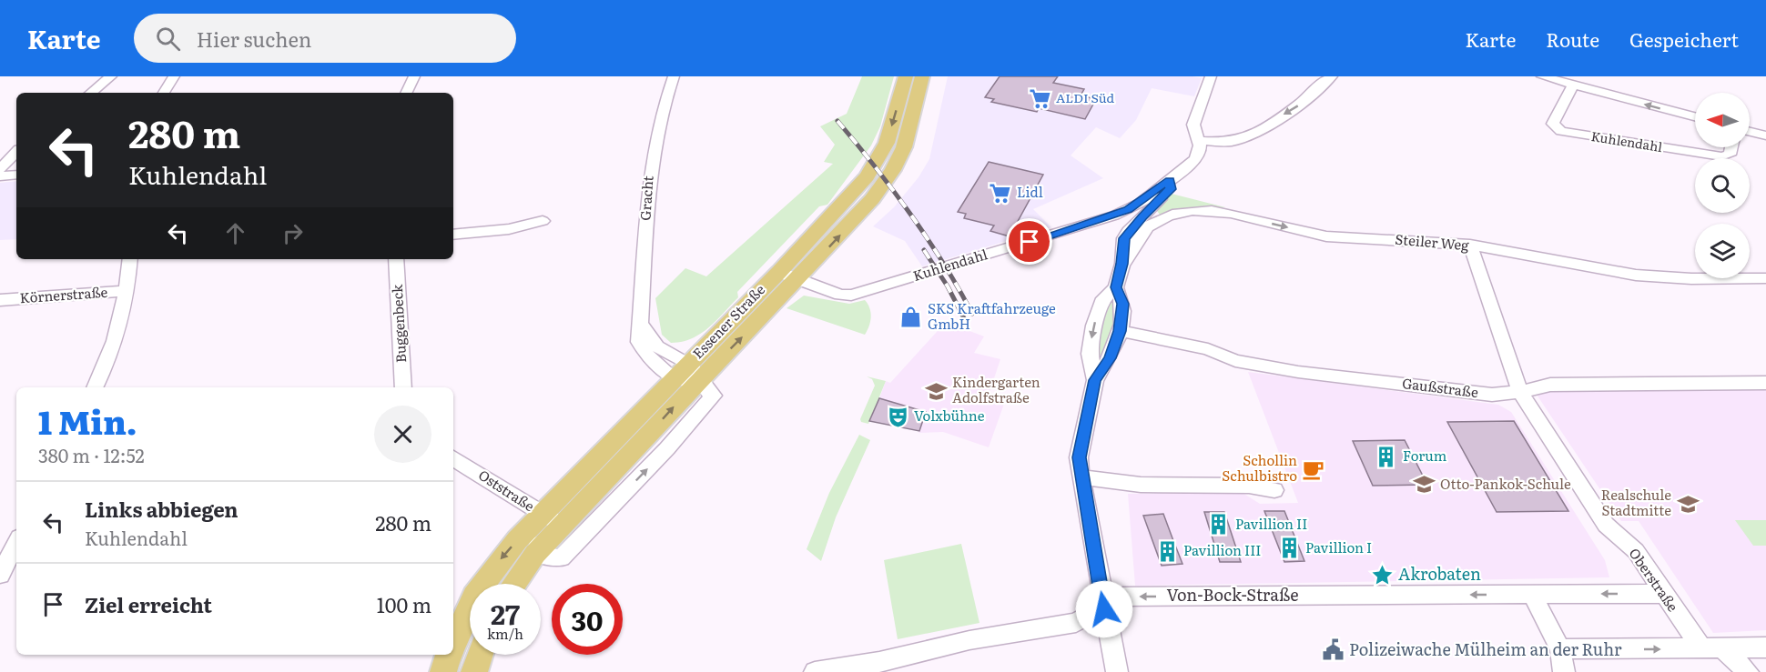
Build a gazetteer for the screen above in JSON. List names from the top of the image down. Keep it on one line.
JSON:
{"streets":{"main road":["Essener Straße"],"street":["Kuhlendahl","Gracht","Steiler Weg","Körnerstraße","Buggenbeck","Gaußstraße","Oststraße","Oberstraße","Von-Bock-Straße"]},"crossings":[["Kuhlendahl","Essener Straße"],["Gracht","Essener Straße"],["Steiler Weg","Oberstraße"],["Essener Straße","Oststraße"],["Gaußstraße","Oberstraße"],["Oberstraße","Von-Bock-Straße"]],"one_way":["Steiler Weg"],"places":{"supermarket":["ALDI Süd","Lidl"],"shop":["SKS Kraftfahrzeuge GmbH"],"school or university":["Kindergarten Adolfstraße","Otto-Pankok-Schule","Realschule Stadtmitte"],"theatre":["Volxbühne"],"building":["Forum","Pavillion II","Pavillion I","Pavillion III"],"cafe":["Schollin Schulbistro"],"place":["Akrobaten"],"public building":["Polizeiwache Mülheim an der Ruhr"]},"north":"left","page":{"header":"Karte","search":"Hier suchen","nav":["Karte","Route","Gespeichert"],"turn":["280 m","Kuhlendahl"],"heading":["1 Min.","380 m · 12:52"],"list":[{"name":"Links abbiegen","note":"Kuhlendahl","value":"280 m"},{"name":"Ziel erreicht","value":"100 m"}],"speed":"27 km/h","limit":"30"}}
